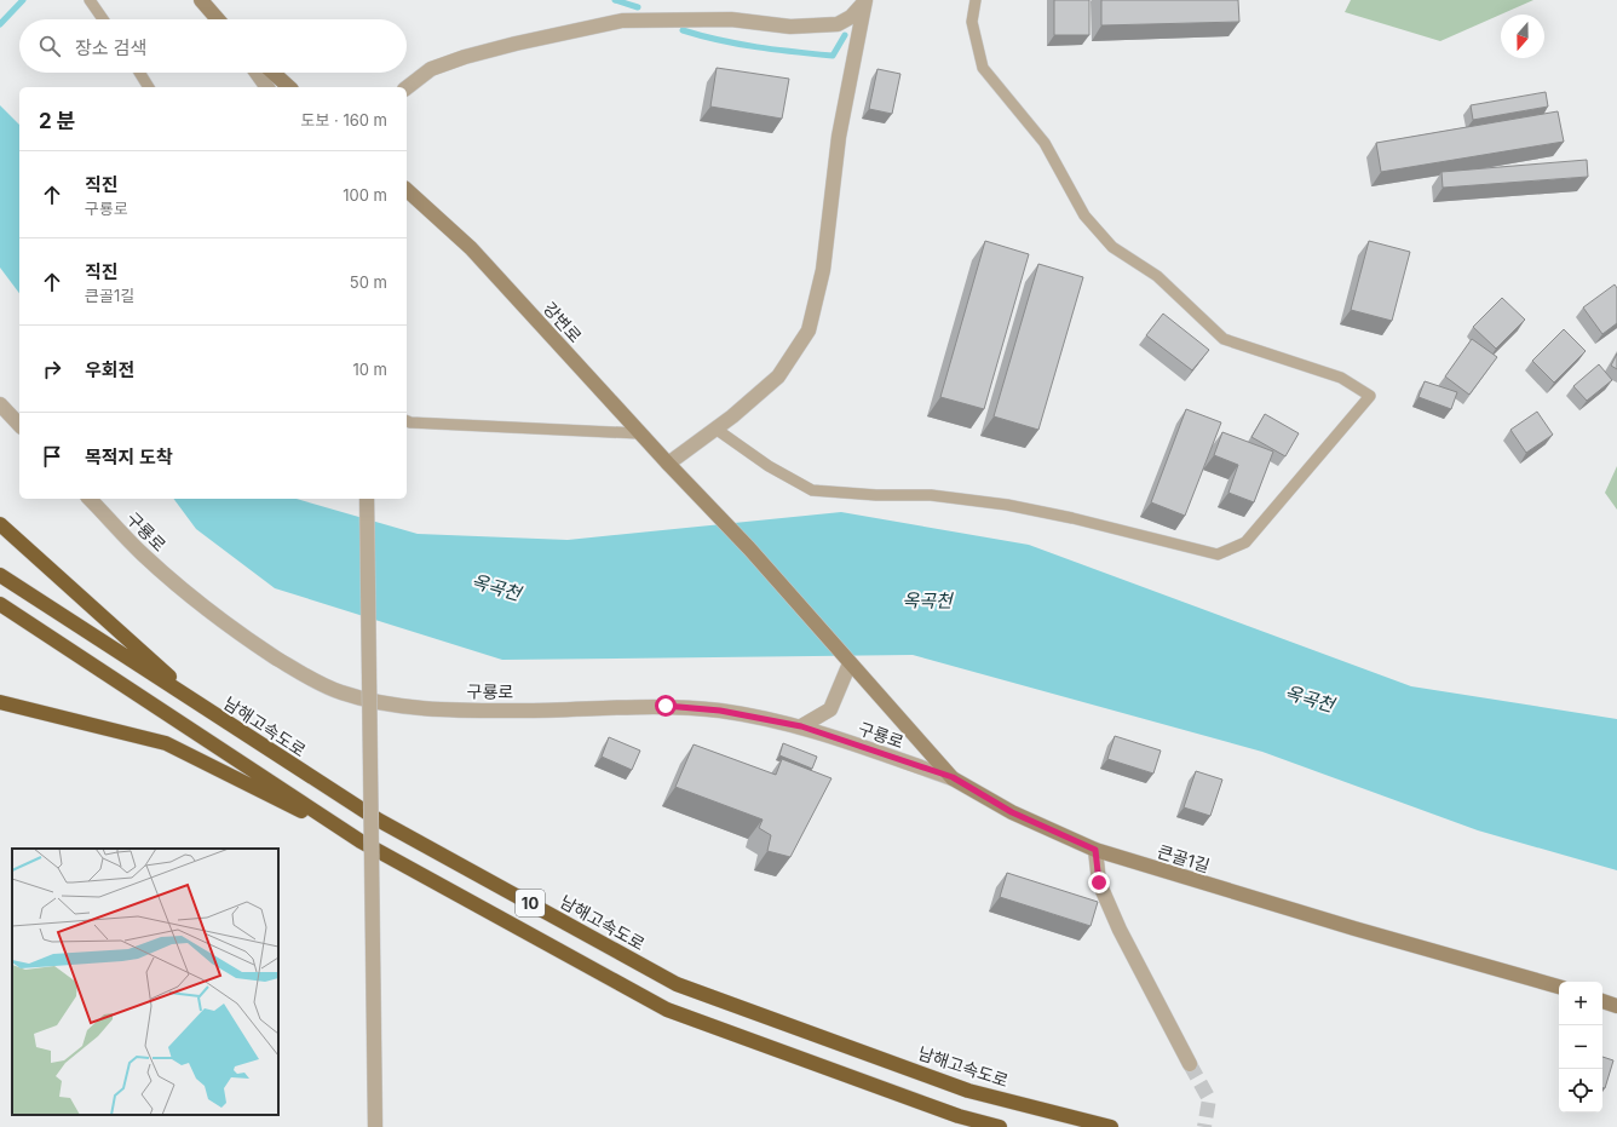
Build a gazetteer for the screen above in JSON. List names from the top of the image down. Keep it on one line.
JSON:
{"streets":{"highway":["남해고속도로","10"],"main road":["강변로","큰골1길"],"street":["구룡로"]},"crossings":[["강변로","큰골1길"],["구룡로","큰골1길"]],"water":["옥곡천"],"north":"bottom","page":{"search":"장소 검색","heading":["2 분","도보 · 160 m"],"list":[["직진","구룡로","100 m"],["직진","큰골1길","50 m"],["우회전","10 m"],"목적지 도착"],"map_buttons":["+","−"]}}
